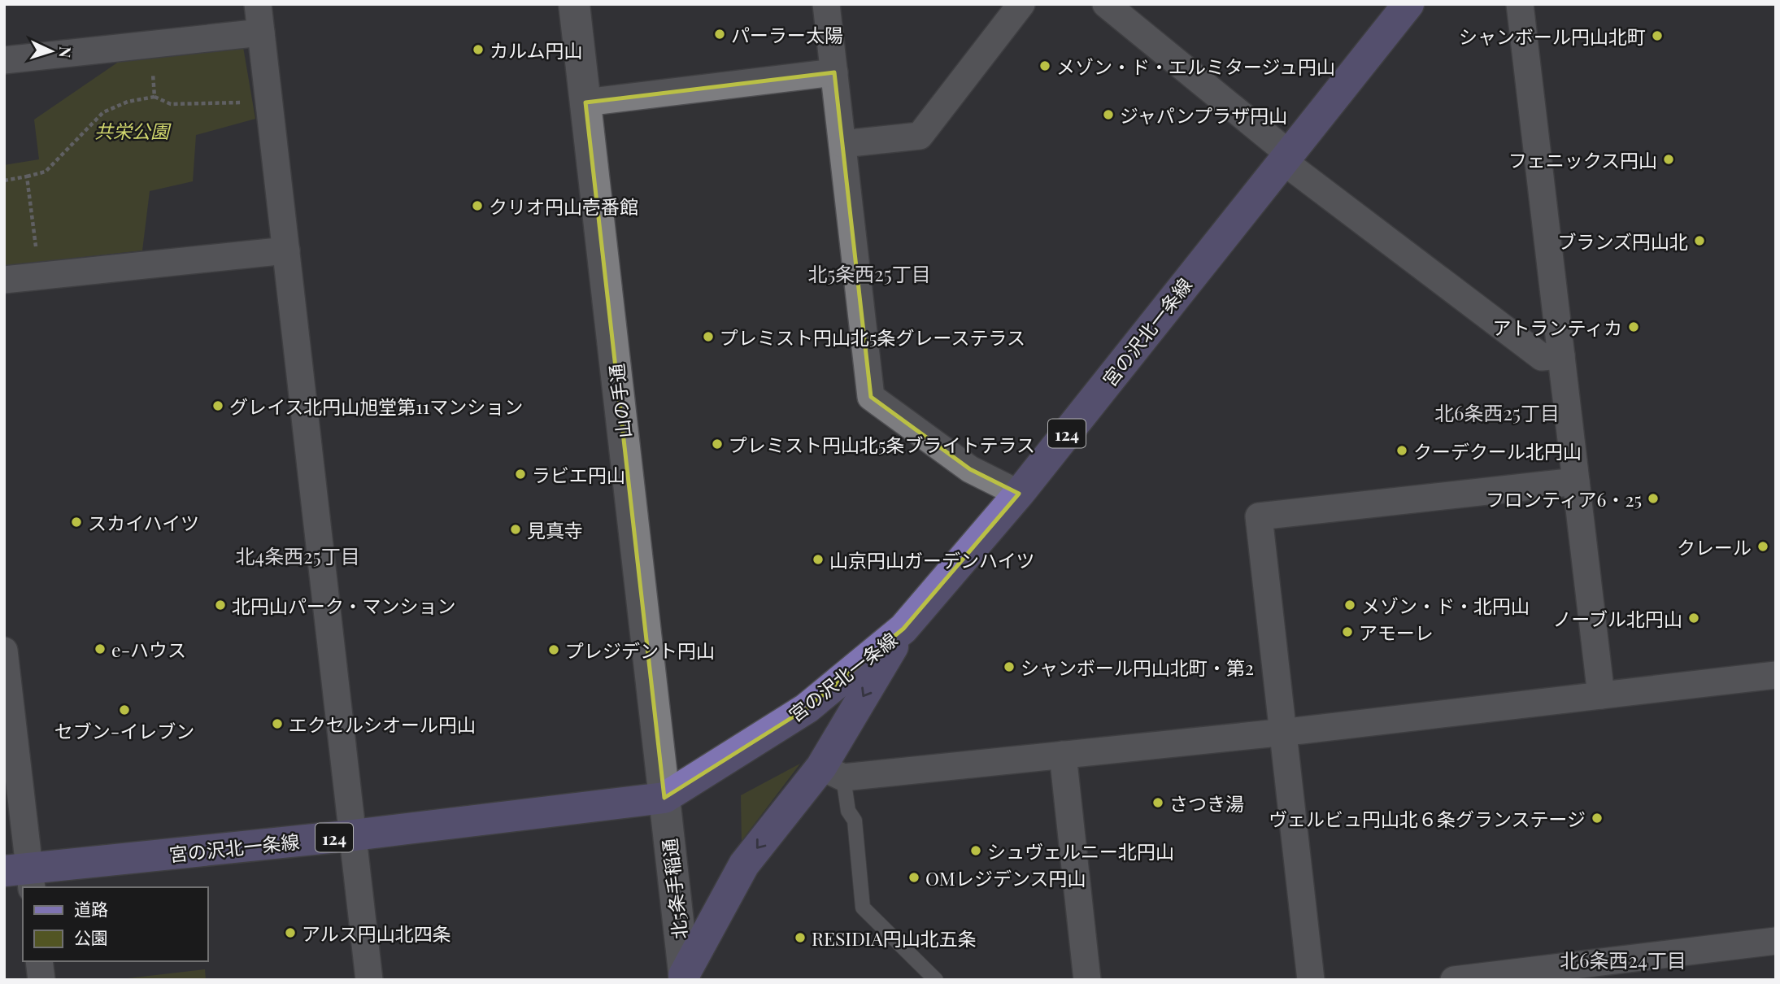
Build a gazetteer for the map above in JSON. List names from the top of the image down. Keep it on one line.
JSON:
{"streets":{"main road":["宮の沢北一条線","山の手通","124","北5条手稲通"]},"crossings":[["宮の沢北一条線","山の手通"],["宮の沢北一条線","北5条手稲通"],["山の手通","北5条手稲通"]],"districts":["北5条西25丁目","北6条西25丁目","北4条西25丁目","北6条西24丁目"],"parks":["共栄公園"],"places":["パーラー太陽","シャンボール円山北町","カルム円山","メゾン・ド・エルミタージュ円山","ジャパンプラザ円山","フェニックス円山","クリオ円山壱番館","ブランズ円山北","アトランティカ","プレミスト円山北5条グレーステラス","グレイス北円山旭堂第11マンション","プレミスト円山北5条ブライトテラス","クーデクール北円山","ラビエ円山","フロンティア6・25","スカイハイツ","見真寺","クレール","山京円山ガーデンハイツ","北円山パーク・マンション","メゾン・ド・北円山","ノーブル北円山","アモーレ","e-ハウス","プレジデント円山","シャンボール円山北町・第2","セブン-イレブン","エクセルシオール円山","さつき湯","ヴェルビュ円山北６条グランステージ","シュヴェルニー北円山","OMレジデンス円山","アルス円山北四条","RESIDIA円山北五条"],"legend":["道路","公園"],"north":"right"}
